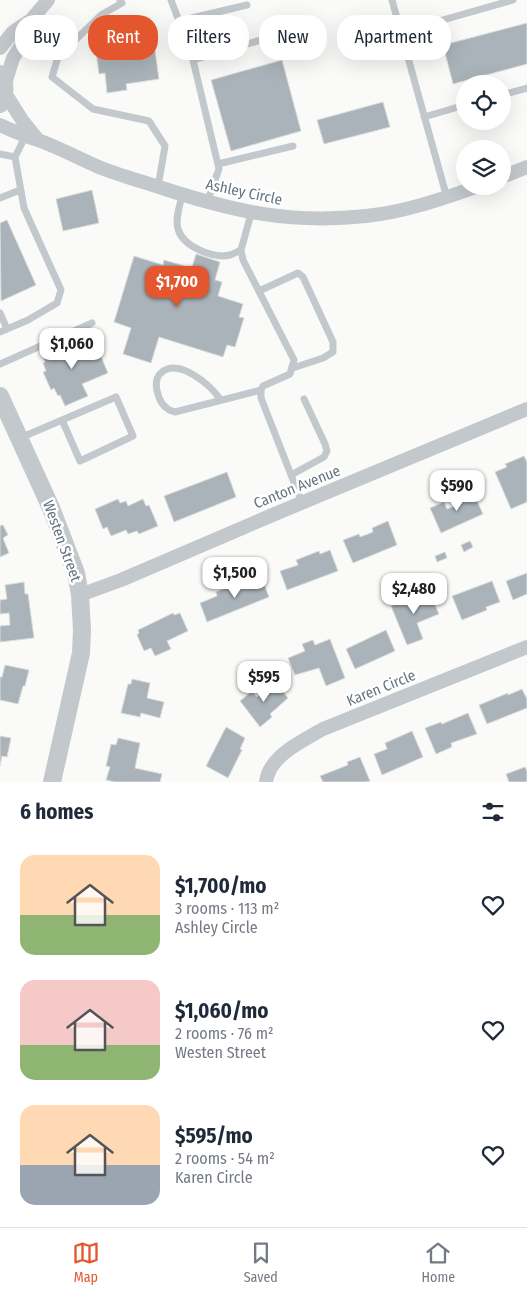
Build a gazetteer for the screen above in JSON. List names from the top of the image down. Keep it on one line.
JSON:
{"streets":{"street":["Ashley Circle","Canton Avenue","Westen Street","Karen Circle"]},"crossings":[["Canton Avenue","Westen Street"]],"page":{"chip":["Buy","Rent","Filters","New","Apartment"],"price":["$1,700","$1,060","$590","$1,500","$2,480","$595"],"heading":"6 homes","list":[{"name":"$1,700/mo","note":"3 rooms · 113 m² · Ashley Circle"},{"name":"$1,060/mo","note":"2 rooms · 76 m² · Westen Street"},{"name":"$595/mo","note":"2 rooms · 54 m² · Karen Circle"}],"tabs":["Map","Saved","Home"]}}
